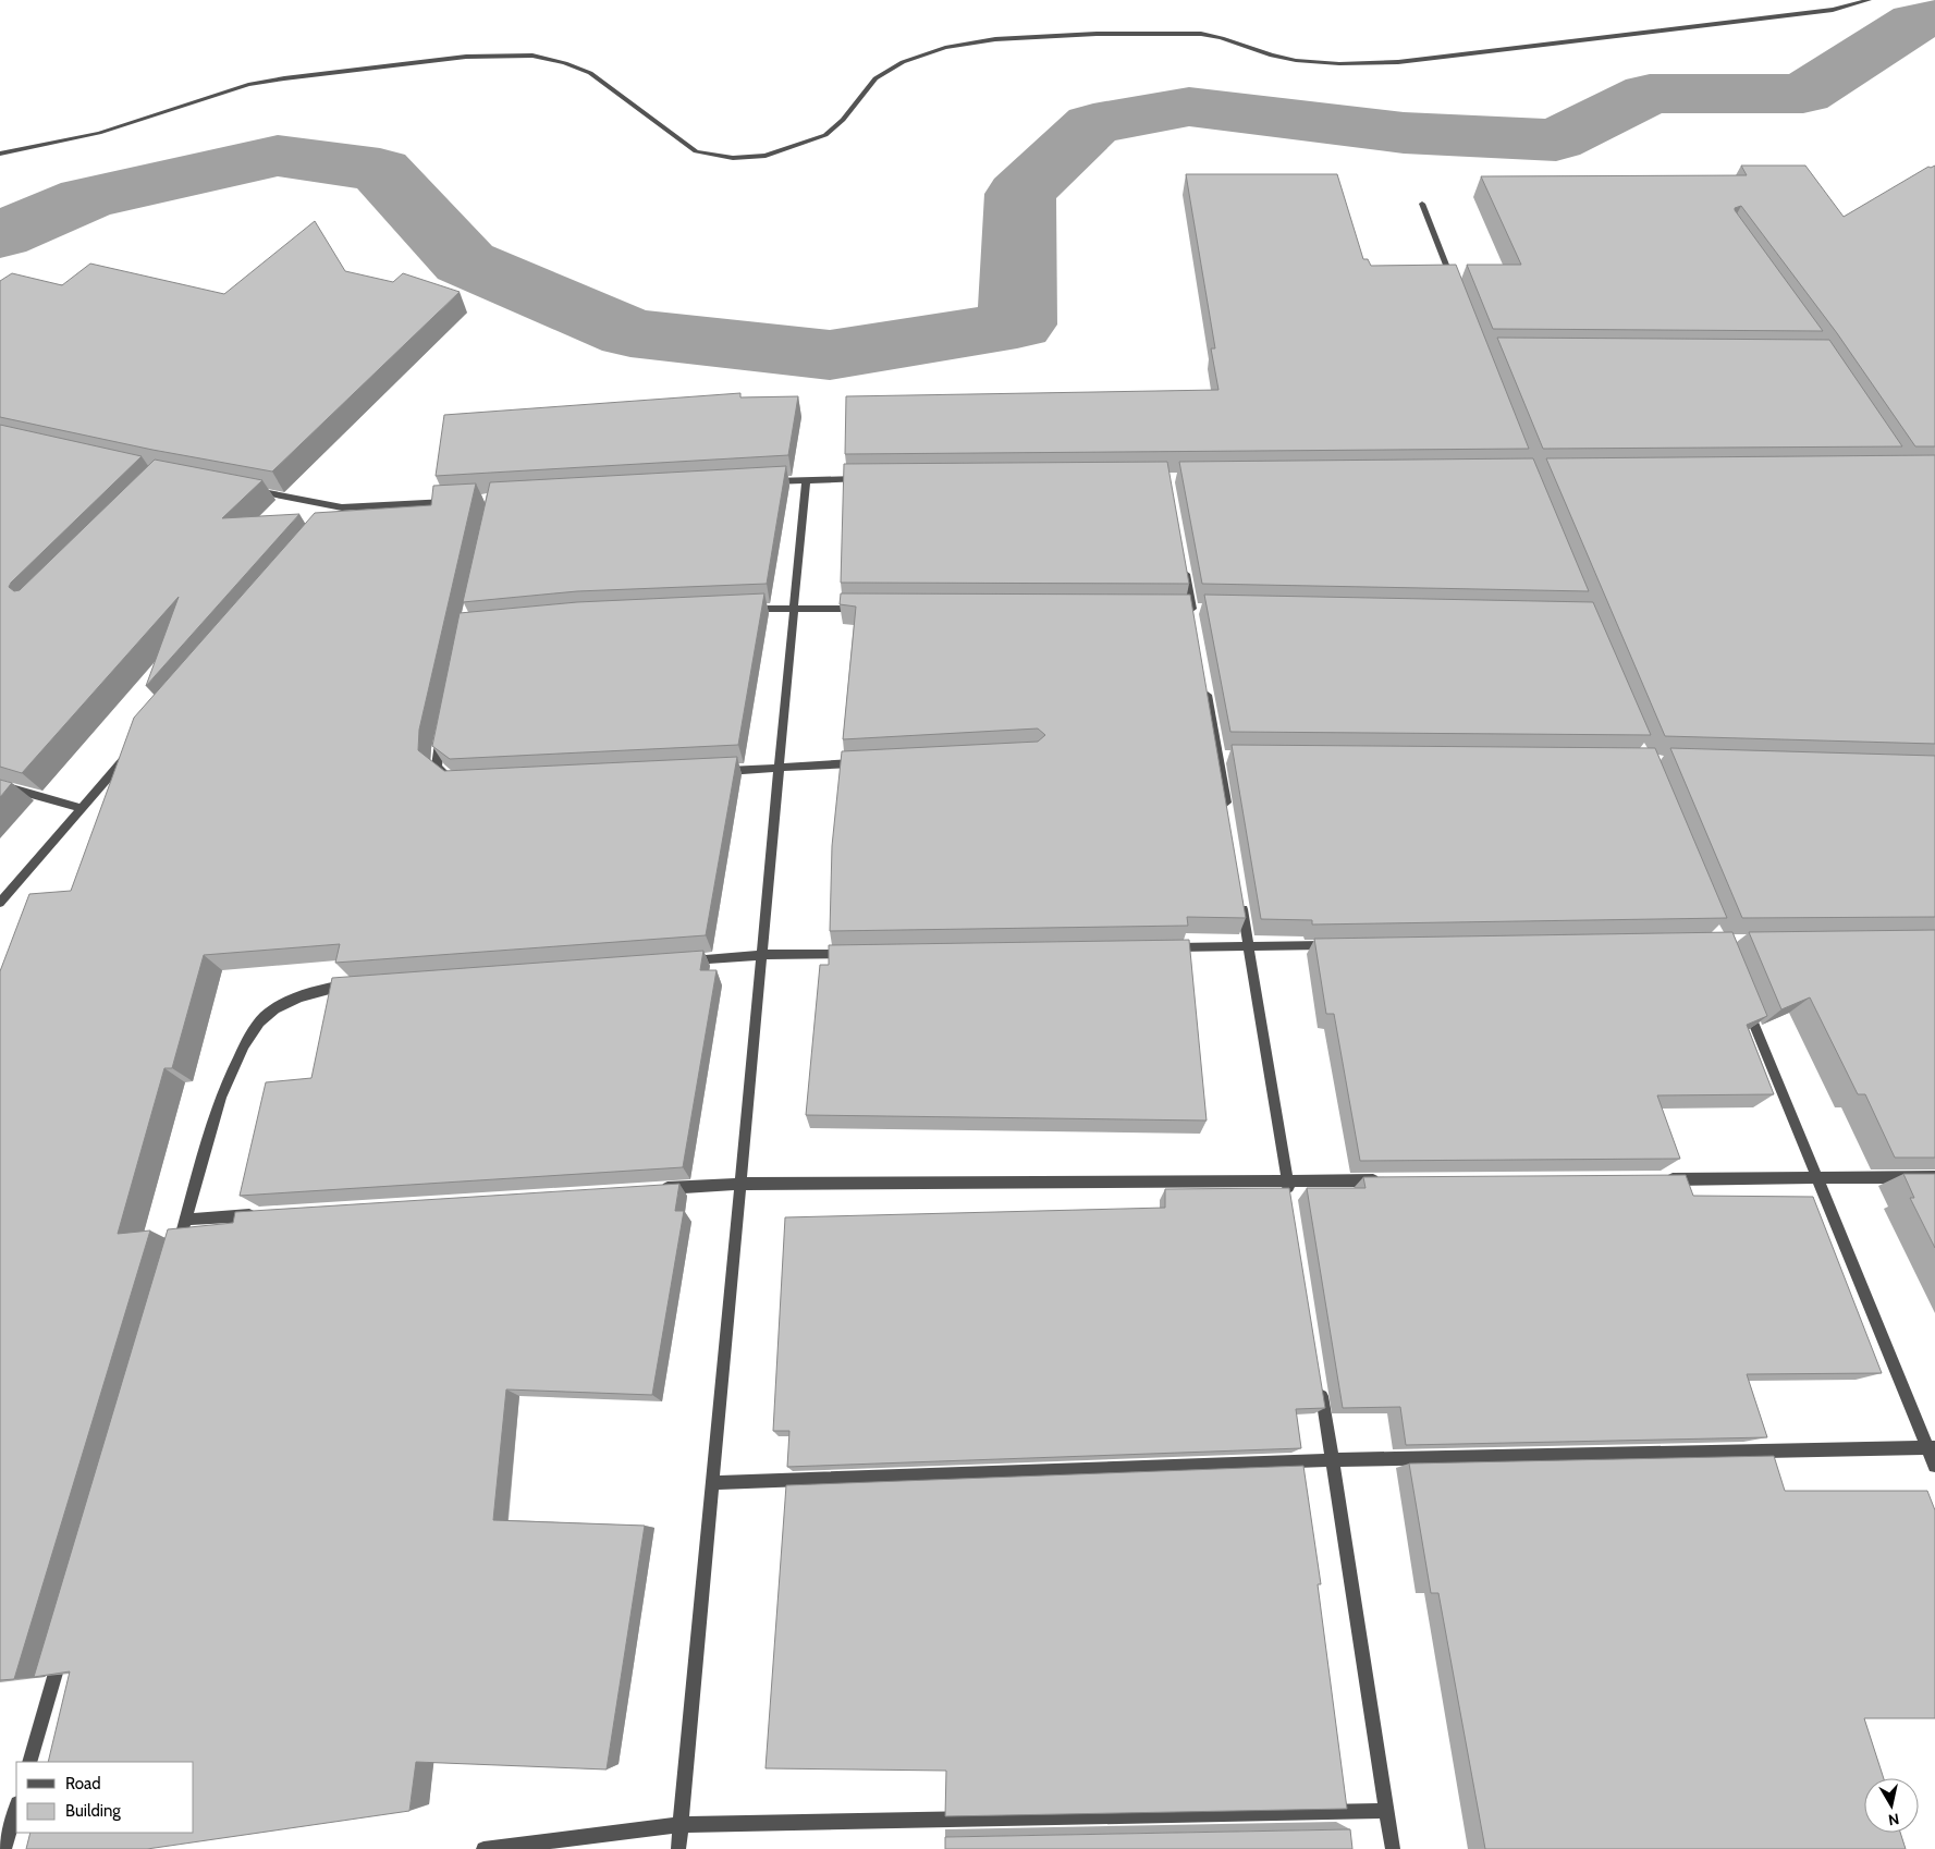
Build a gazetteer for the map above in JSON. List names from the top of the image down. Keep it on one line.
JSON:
{"legend":["Road","Building"],"north":"bottom"}
